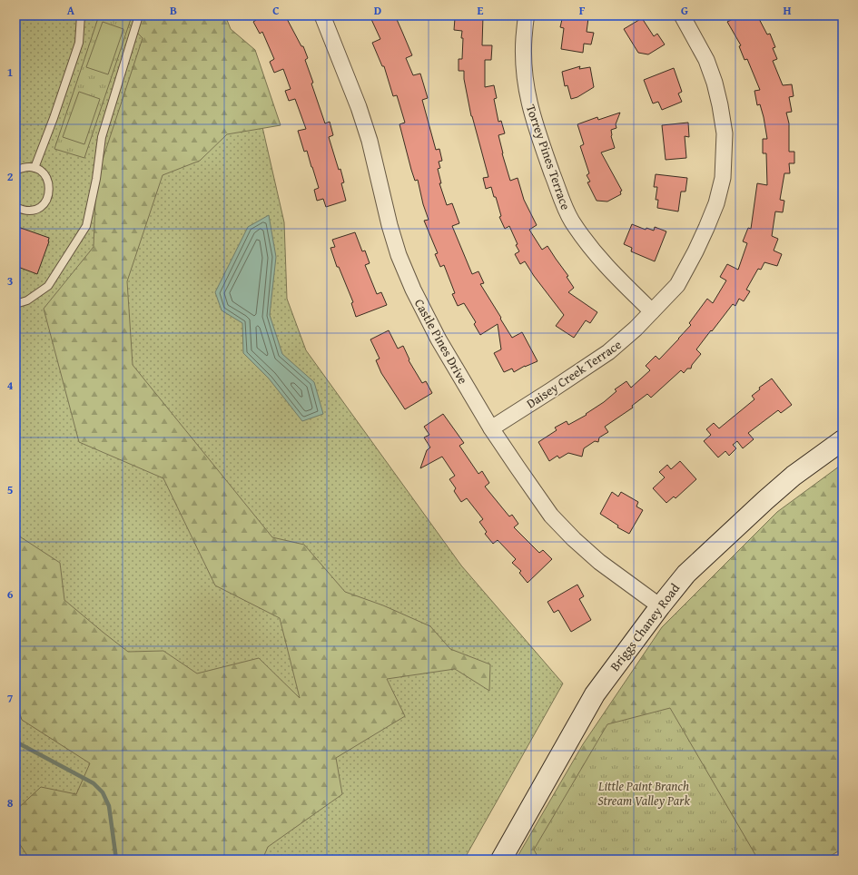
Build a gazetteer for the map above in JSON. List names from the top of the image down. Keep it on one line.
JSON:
{"streets":{"main road":["Briggs Chaney Road"],"street":["Torrey Pines Terrace","Castle Pines Drive","Daisey Creek Terrace"]},"crossings":[["Torrey Pines Terrace","Daisey Creek Terrace"],["Castle Pines Drive","Daisey Creek Terrace"],["Castle Pines Drive","Briggs Chaney Road"]],"parks":["Little Paint Branch Stream Valley Park"],"grid":{"columns":["A","B","C","D","E","F","G","H"],"rows":["1","2","3","4","5","6","7","8"]}}
